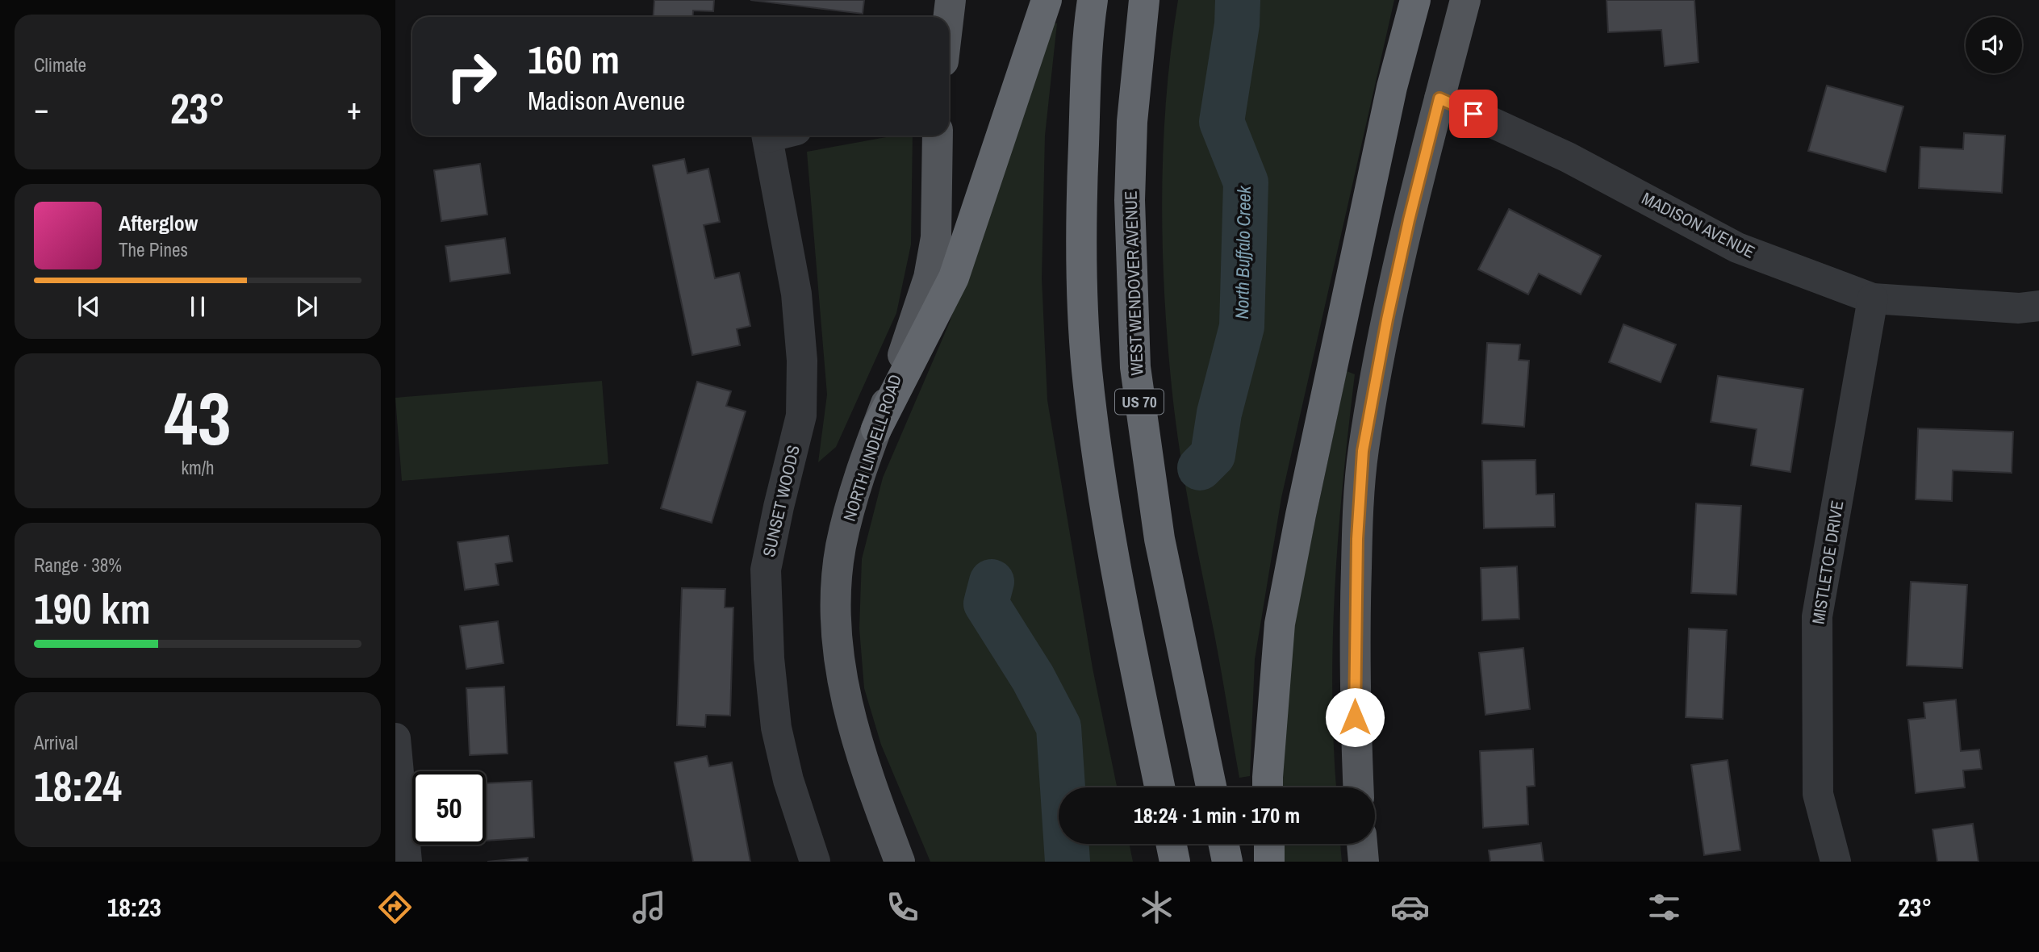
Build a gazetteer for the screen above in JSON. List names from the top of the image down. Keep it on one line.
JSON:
{"streets":{"highway":["WEST WENDOVER AVENUE","US 70"],"main road":["NORTH LINDELL ROAD"],"street":["MADISON AVENUE","SUNSET WOODS","MISTLETOE DRIVE"]},"crossings":[["MADISON AVENUE","MISTLETOE DRIVE"]],"water":["North Buffalo Creek"],"page":{"tile":["Climate",["43","km/h"],["Range · 38%","190 km"],["Arrival","18:24"]],"turn":["160 m","Madison Avenue"],"heat":["−","23°","+"],"song":["Afterglow","The Pines"],"limit":"50","trip":"18:24 · 1 min · 170 m","tabs":["18:23","23°"]}}
